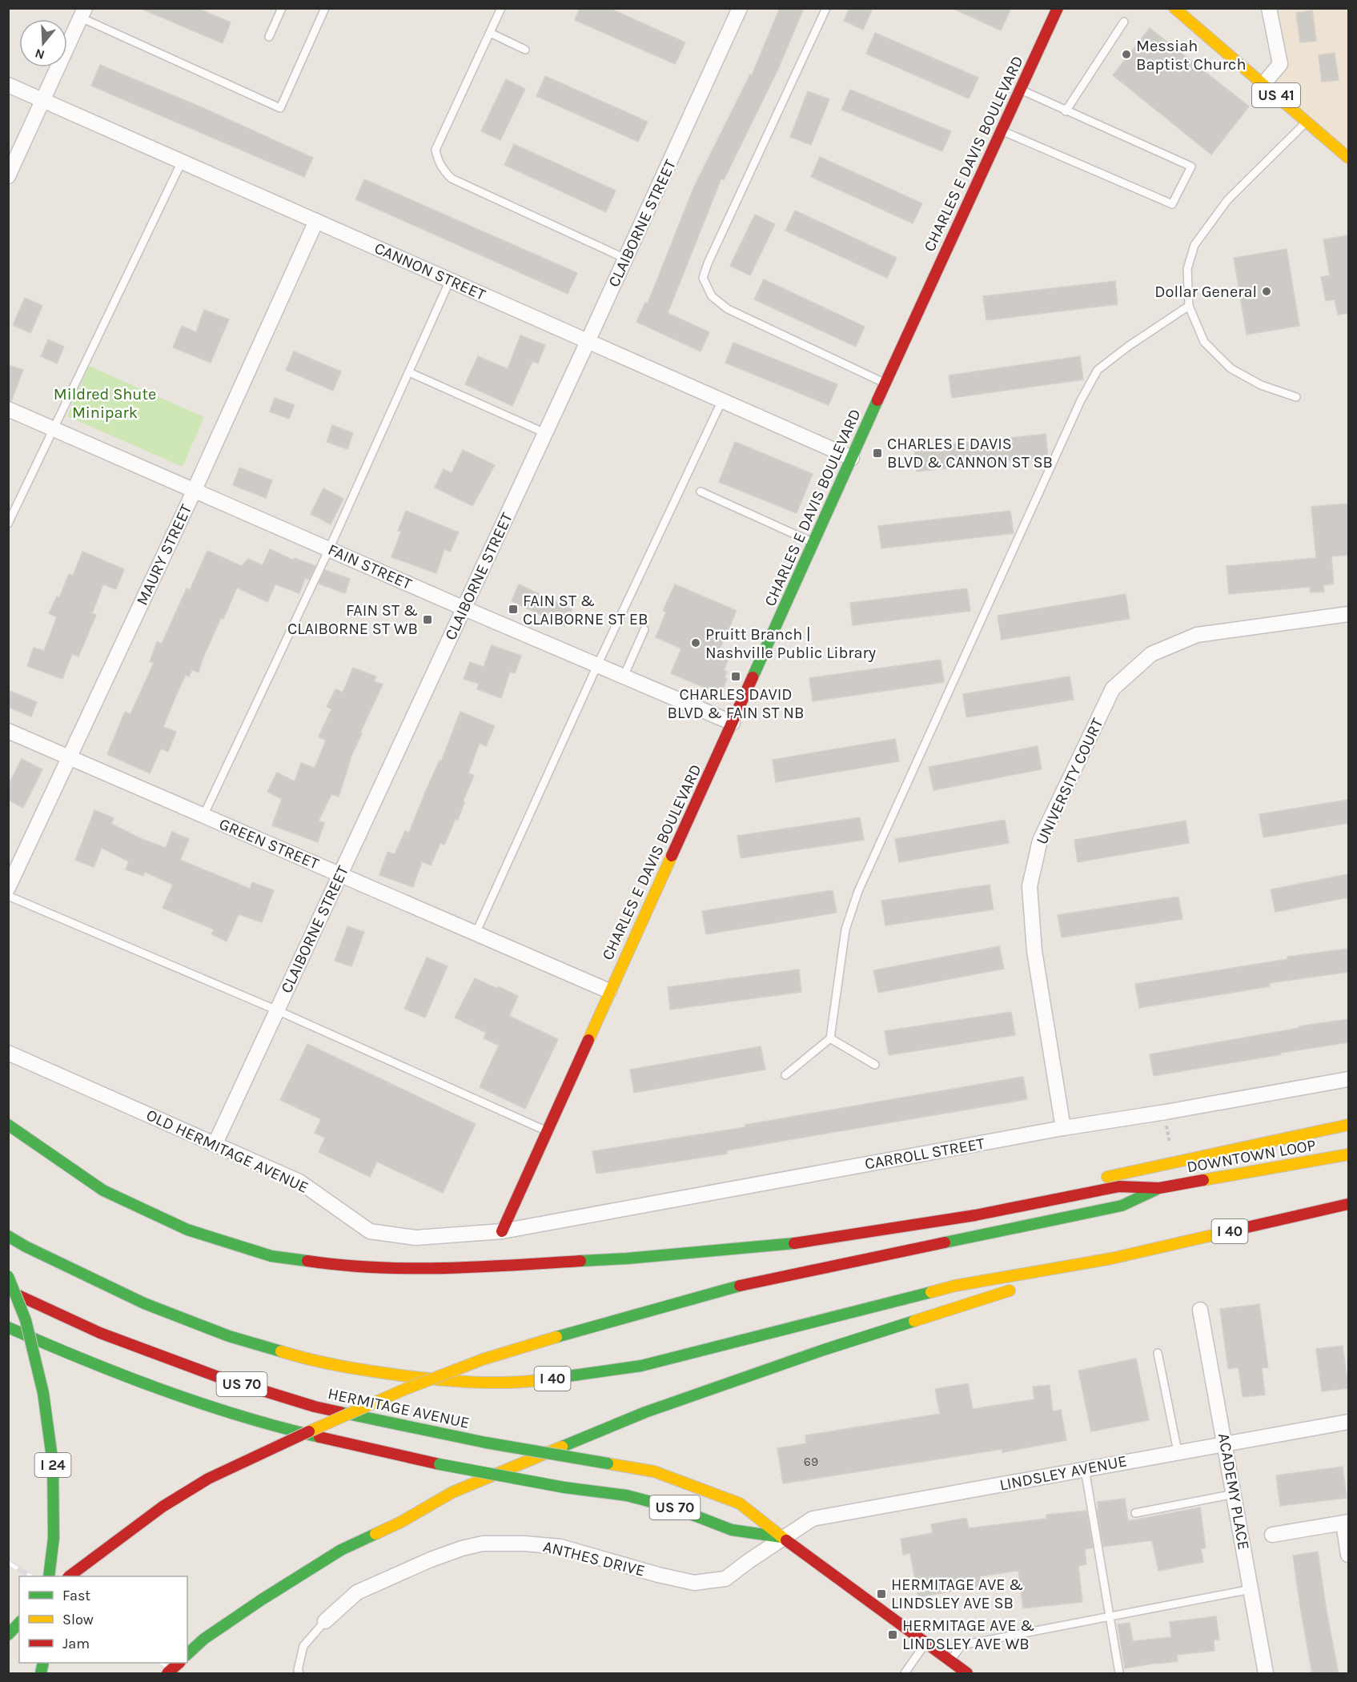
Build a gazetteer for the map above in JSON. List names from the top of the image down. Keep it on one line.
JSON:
{"streets":{"main road":["US 41","CHARLES E DAVIS BOULEVARD","DOWNTOWN LOOP","I 40","US 70","HERMITAGE AVENUE","I 24"],"street":["CLAIBORNE STREET","CANNON STREET","MAURY STREET","FAIN STREET","UNIVERSITY COURT","GREEN STREET","OLD HERMITAGE AVENUE","CARROLL STREET","LINDSLEY AVENUE","ACADEMY PLACE","ANTHES DRIVE"]},"crossings":[["CHARLES E DAVIS BOULEVARD","CANNON STREET"],["CHARLES E DAVIS BOULEVARD","FAIN STREET"],["CHARLES E DAVIS BOULEVARD","GREEN STREET"],["CHARLES E DAVIS BOULEVARD","OLD HERMITAGE AVENUE"],["CHARLES E DAVIS BOULEVARD","CARROLL STREET"],["CLAIBORNE STREET","CANNON STREET"],["CLAIBORNE STREET","FAIN STREET"],["CLAIBORNE STREET","GREEN STREET"],["CLAIBORNE STREET","OLD HERMITAGE AVENUE"],["CANNON STREET","MAURY STREET"],["MAURY STREET","FAIN STREET"],["MAURY STREET","GREEN STREET"],["UNIVERSITY COURT","CARROLL STREET"],["OLD HERMITAGE AVENUE","CARROLL STREET"],["HERMITAGE AVENUE","LINDSLEY AVENUE"],["HERMITAGE AVENUE","ANTHES DRIVE"],["LINDSLEY AVENUE","ACADEMY PLACE"],["LINDSLEY AVENUE","ANTHES DRIVE"]],"parks":["Mildred Shute Minipark"],"places":{"other":["Messiah Baptist Church","Dollar General","Pruitt Branch | Nashville Public Library"],"transit":["CHARLES E DAVIS BLVD & CANNON ST SB","FAIN ST & CLAIBORNE ST EB","FAIN ST & CLAIBORNE ST WB","CHARLES DAVID BLVD & FAIN ST NB","HERMITAGE AVE & LINDSLEY AVE SB","HERMITAGE AVE & LINDSLEY AVE WB"]},"house_numbers":["69"],"legend":["Fast","Slow","Jam"],"north":"bottom"}
